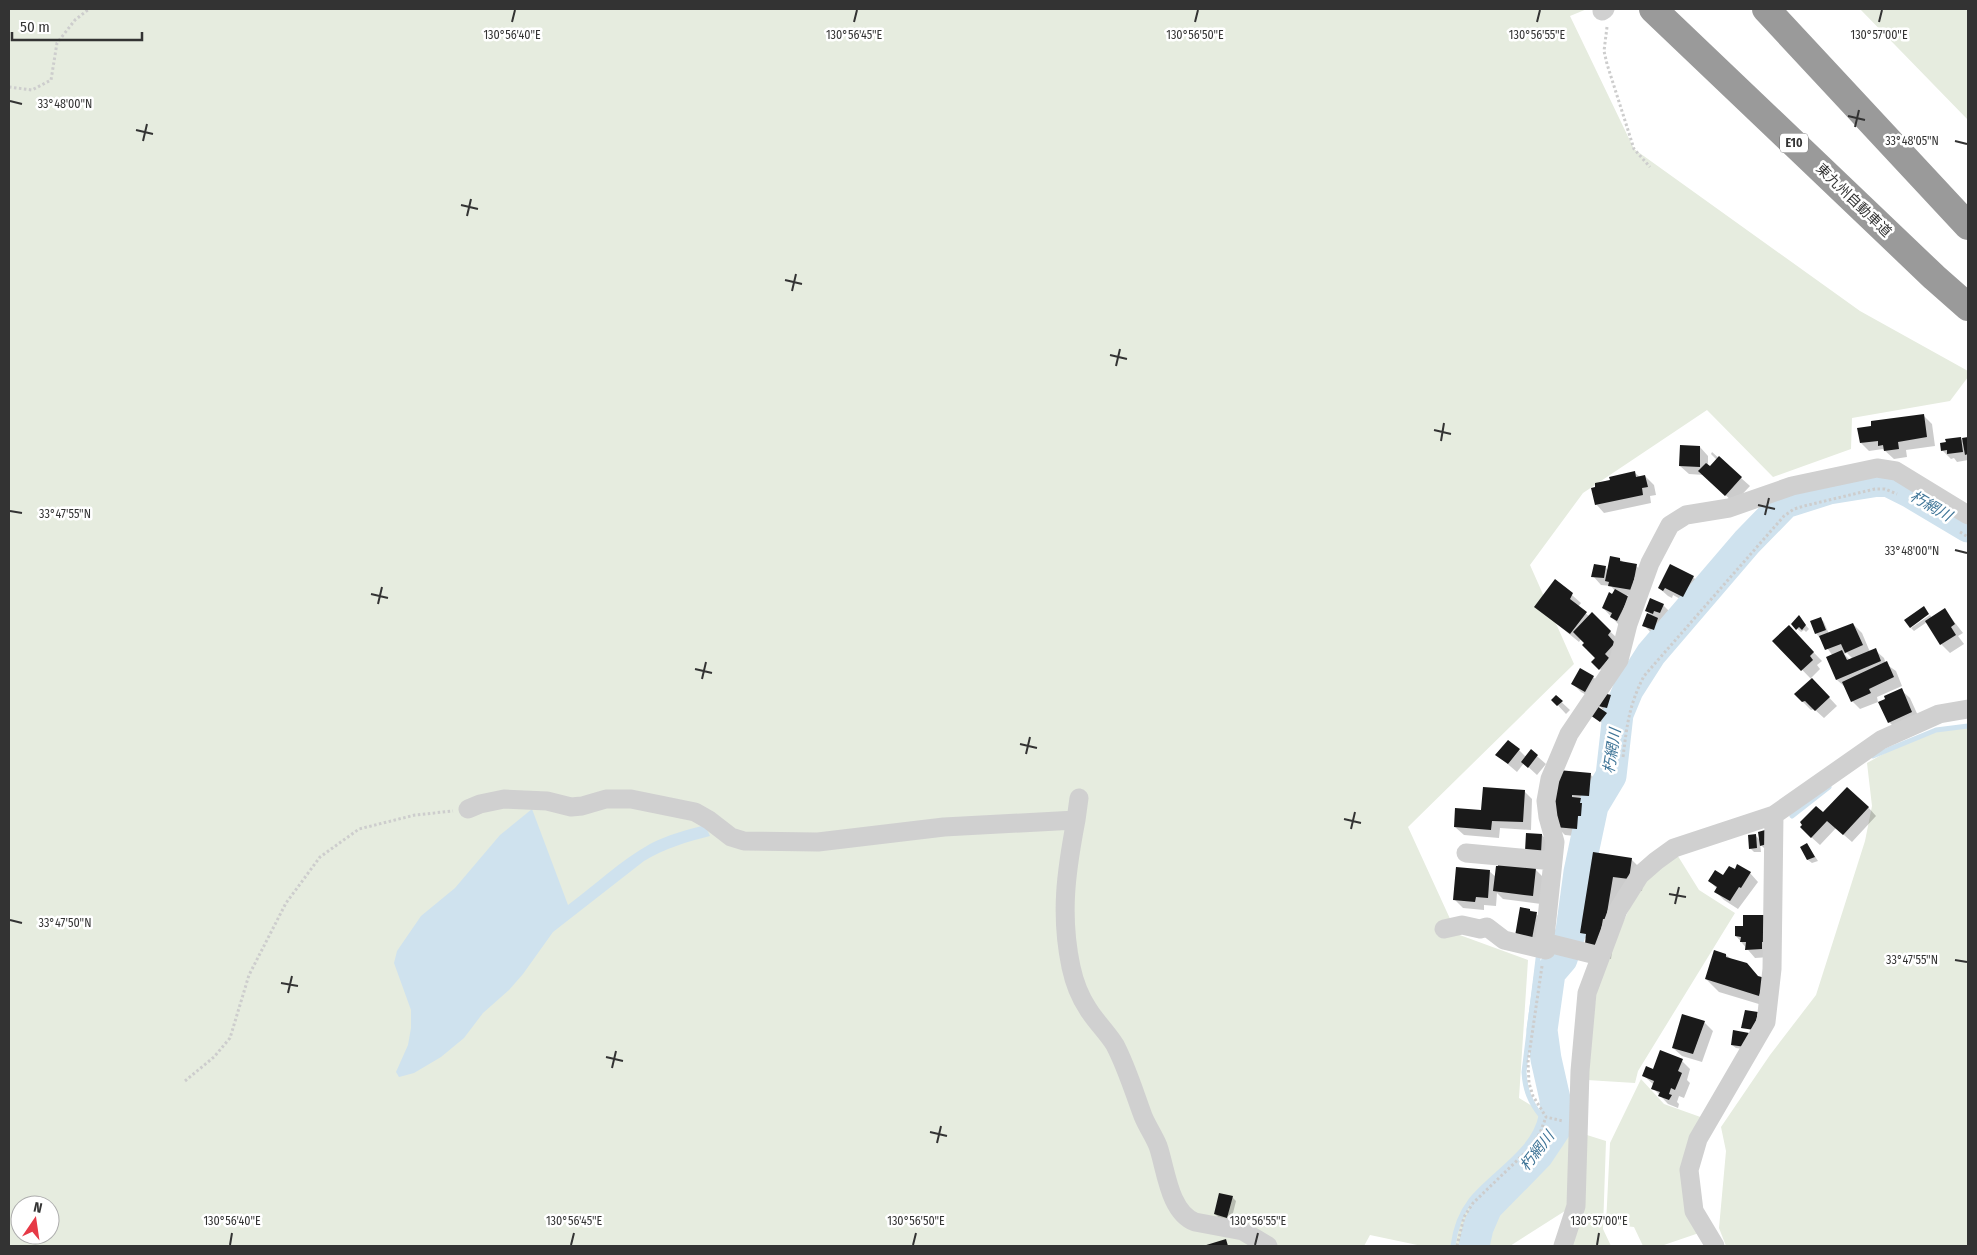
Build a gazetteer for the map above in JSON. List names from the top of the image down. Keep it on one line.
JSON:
{"streets":{"highway":["E10","東九州自動車道"]},"water":["朽網川"],"scale_bar":"50 m","north":"top","coordinates":["130°56'40\"E","130°56'45\"E","130°56'50\"E","130°56'55\"E","130°57'00\"E","33°48'00\"N","33°48'05\"N","33°47'55\"N","33°47'50\"N"]}
